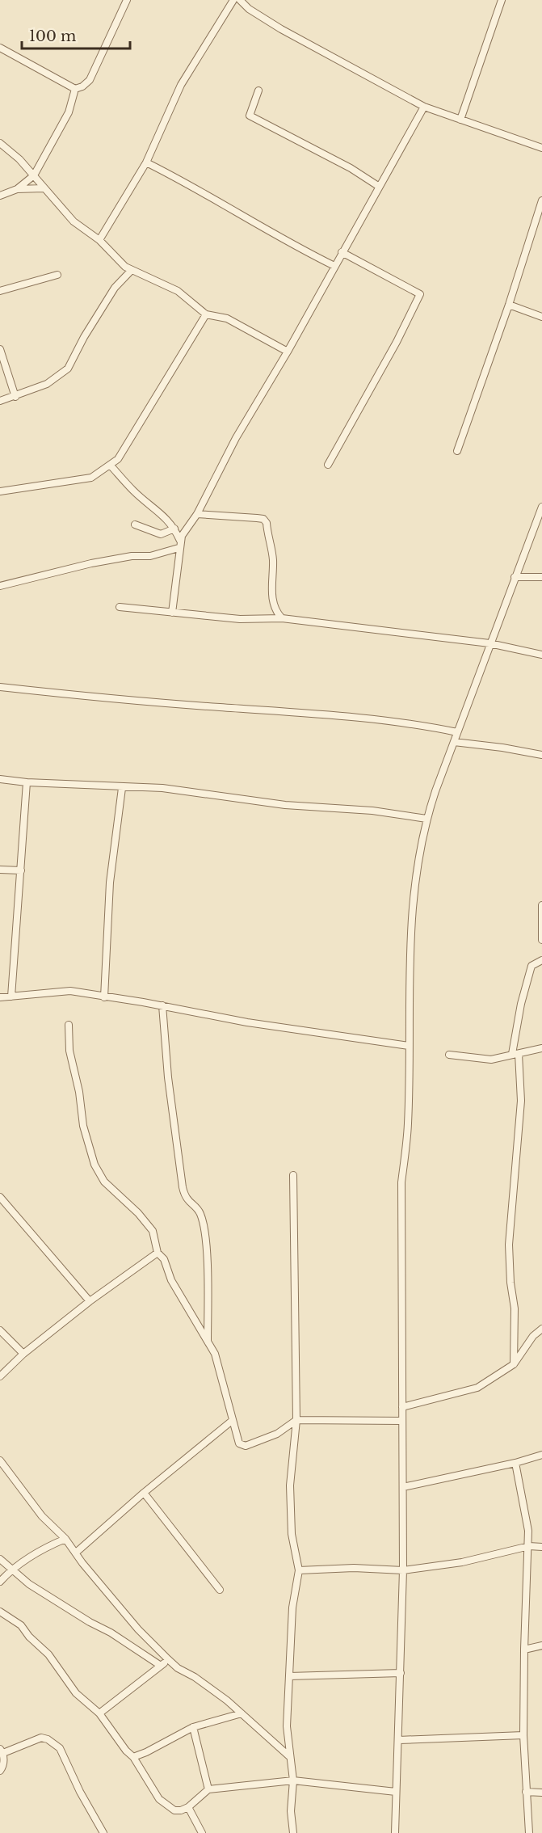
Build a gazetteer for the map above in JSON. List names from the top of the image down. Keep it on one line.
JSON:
{"scale_bar":"100 m"}
